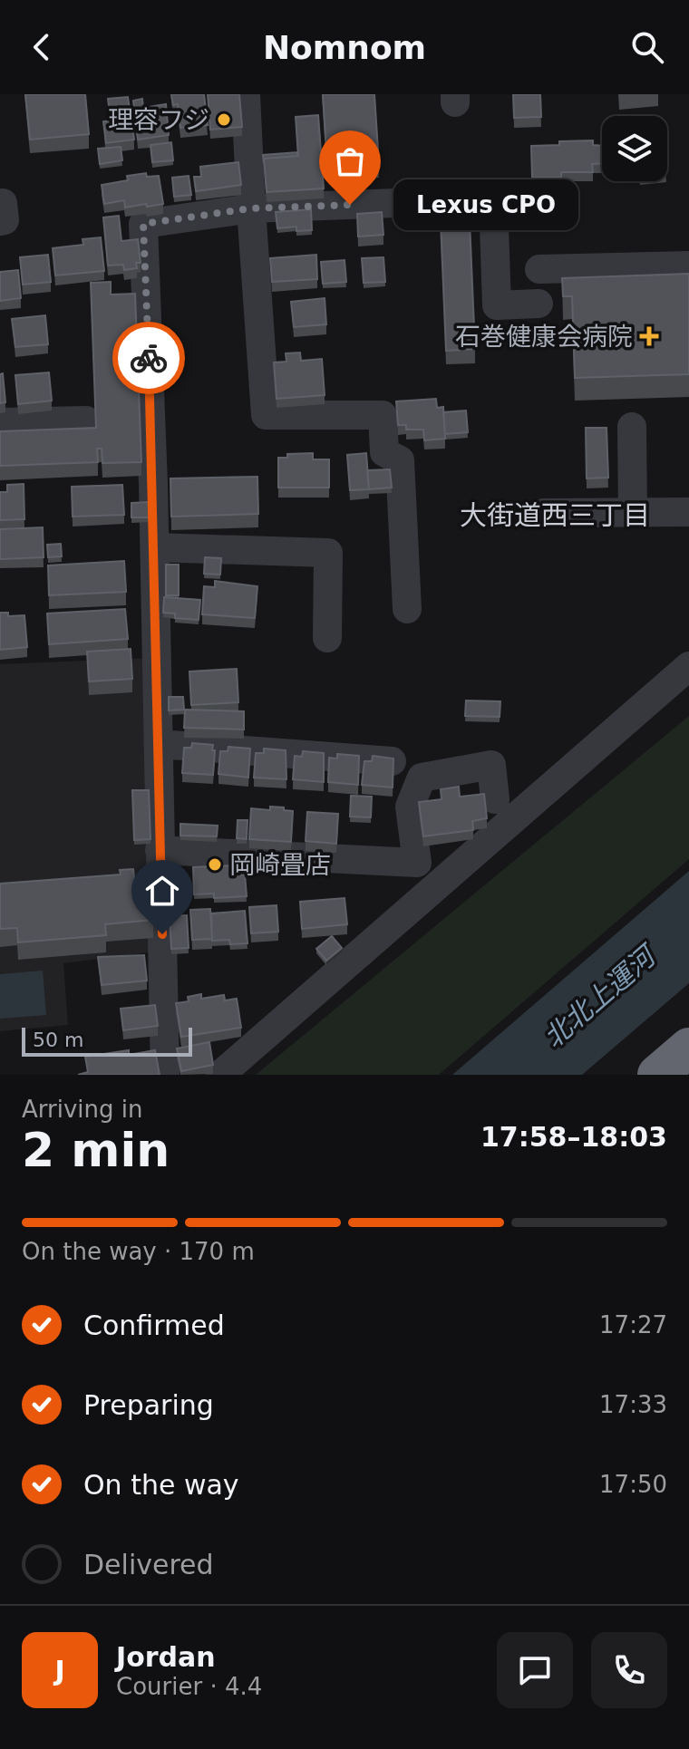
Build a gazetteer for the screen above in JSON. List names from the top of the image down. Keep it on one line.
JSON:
{"districts":["大街道西三丁目"],"water":["北北上運河"],"places":{"other":["理容フジ","Lexus CPO","岡崎畳店"],"health":["石巻健康会病院"]},"scale_bar":"50 m","page":{"header":"Nomnom","bubble":"Lexus CPO","scale":"50 m","heading":["2 min","Arriving in","17:58–18:03"],"panel":["Jordan","Courier · 4.4"],"bar":"On the way · 170 m","list":[["Confirmed","17:27"],["Preparing","17:33"],["On the way","17:50"],"Delivered"],"round":"J"}}
